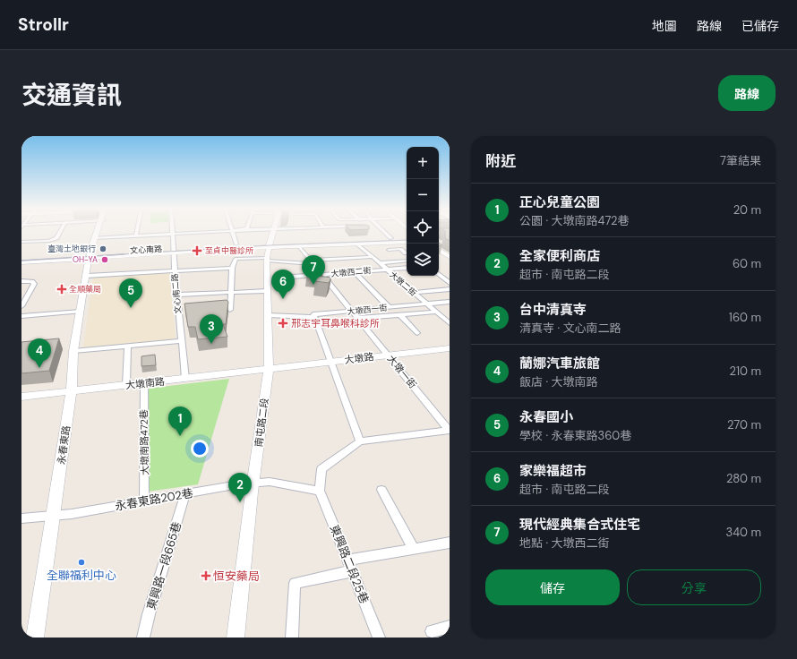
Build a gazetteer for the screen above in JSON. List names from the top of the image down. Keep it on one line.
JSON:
{"streets":{"main road":["文心南路","大墩路","大墩南路","南屯路二段","永春東路"],"street":["大墩西二街","大墩二街","文心南二路","大墩西一街","大墩一街","大墩南路472巷","永春東路202巷","東興路二段25巷","東興路一段665巷"]},"crossings":[["文心南路","文心南二路"],["文心南路","南屯路二段"],["文心南路","永春東路"],["大墩西二街","大墩二街"],["大墩西二街","大墩一街"],["大墩二街","大墩西一街"],["文心南二路","大墩南路"],["大墩西一街","大墩一街"],["大墩路","大墩一街"],["大墩路","大墩南路"],["大墩路","南屯路二段"],["大墩南路","南屯路二段"],["大墩南路","大墩南路472巷"],["大墩南路","永春東路"],["南屯路二段","永春東路202巷"],["大墩南路472巷","永春東路202巷"],["永春東路","永春東路202巷"],["永春東路202巷","東興路二段25巷"],["永春東路202巷","東興路一段665巷"]],"places":{"other":["臺灣土地銀行","OH-YA","全聯福利中心"],"health":["至貞中醫診所","全順藥局","邢志宇耳鼻喉科診所","恒安藥局"]},"page":{"header":"Strollr","nav":["地圖","路線","已儲存"],"title":"交通資訊","buttons":["路線",["儲存","分享"]],"heading":["附近","7筆結果"],"map_buttons":["+","−"],"list":[{"mark":"1","name":"正心兒童公園","note":"公園 · 大墩南路472巷","value":"20 m"},{"mark":"2","name":"全家便利商店","note":"超市 · 南屯路二段","value":"60 m"},{"mark":"3","name":"台中清真寺","note":"清真寺 · 文心南二路","value":"160 m"},{"mark":"4","name":"蘭娜汽車旅館","note":"飯店 · 大墩南路","value":"210 m"},{"mark":"5","name":"永春國小","note":"學校 · 永春東路360巷","value":"270 m"},{"mark":"6","name":"家樂福超市","note":"超市 · 南屯路二段","value":"280 m"},{"mark":"7","name":"現代經典集合式住宅","note":"地點 · 大墩西二街","value":"340 m"}],"pins":["7","6","5","3","4","1","2"]}}
